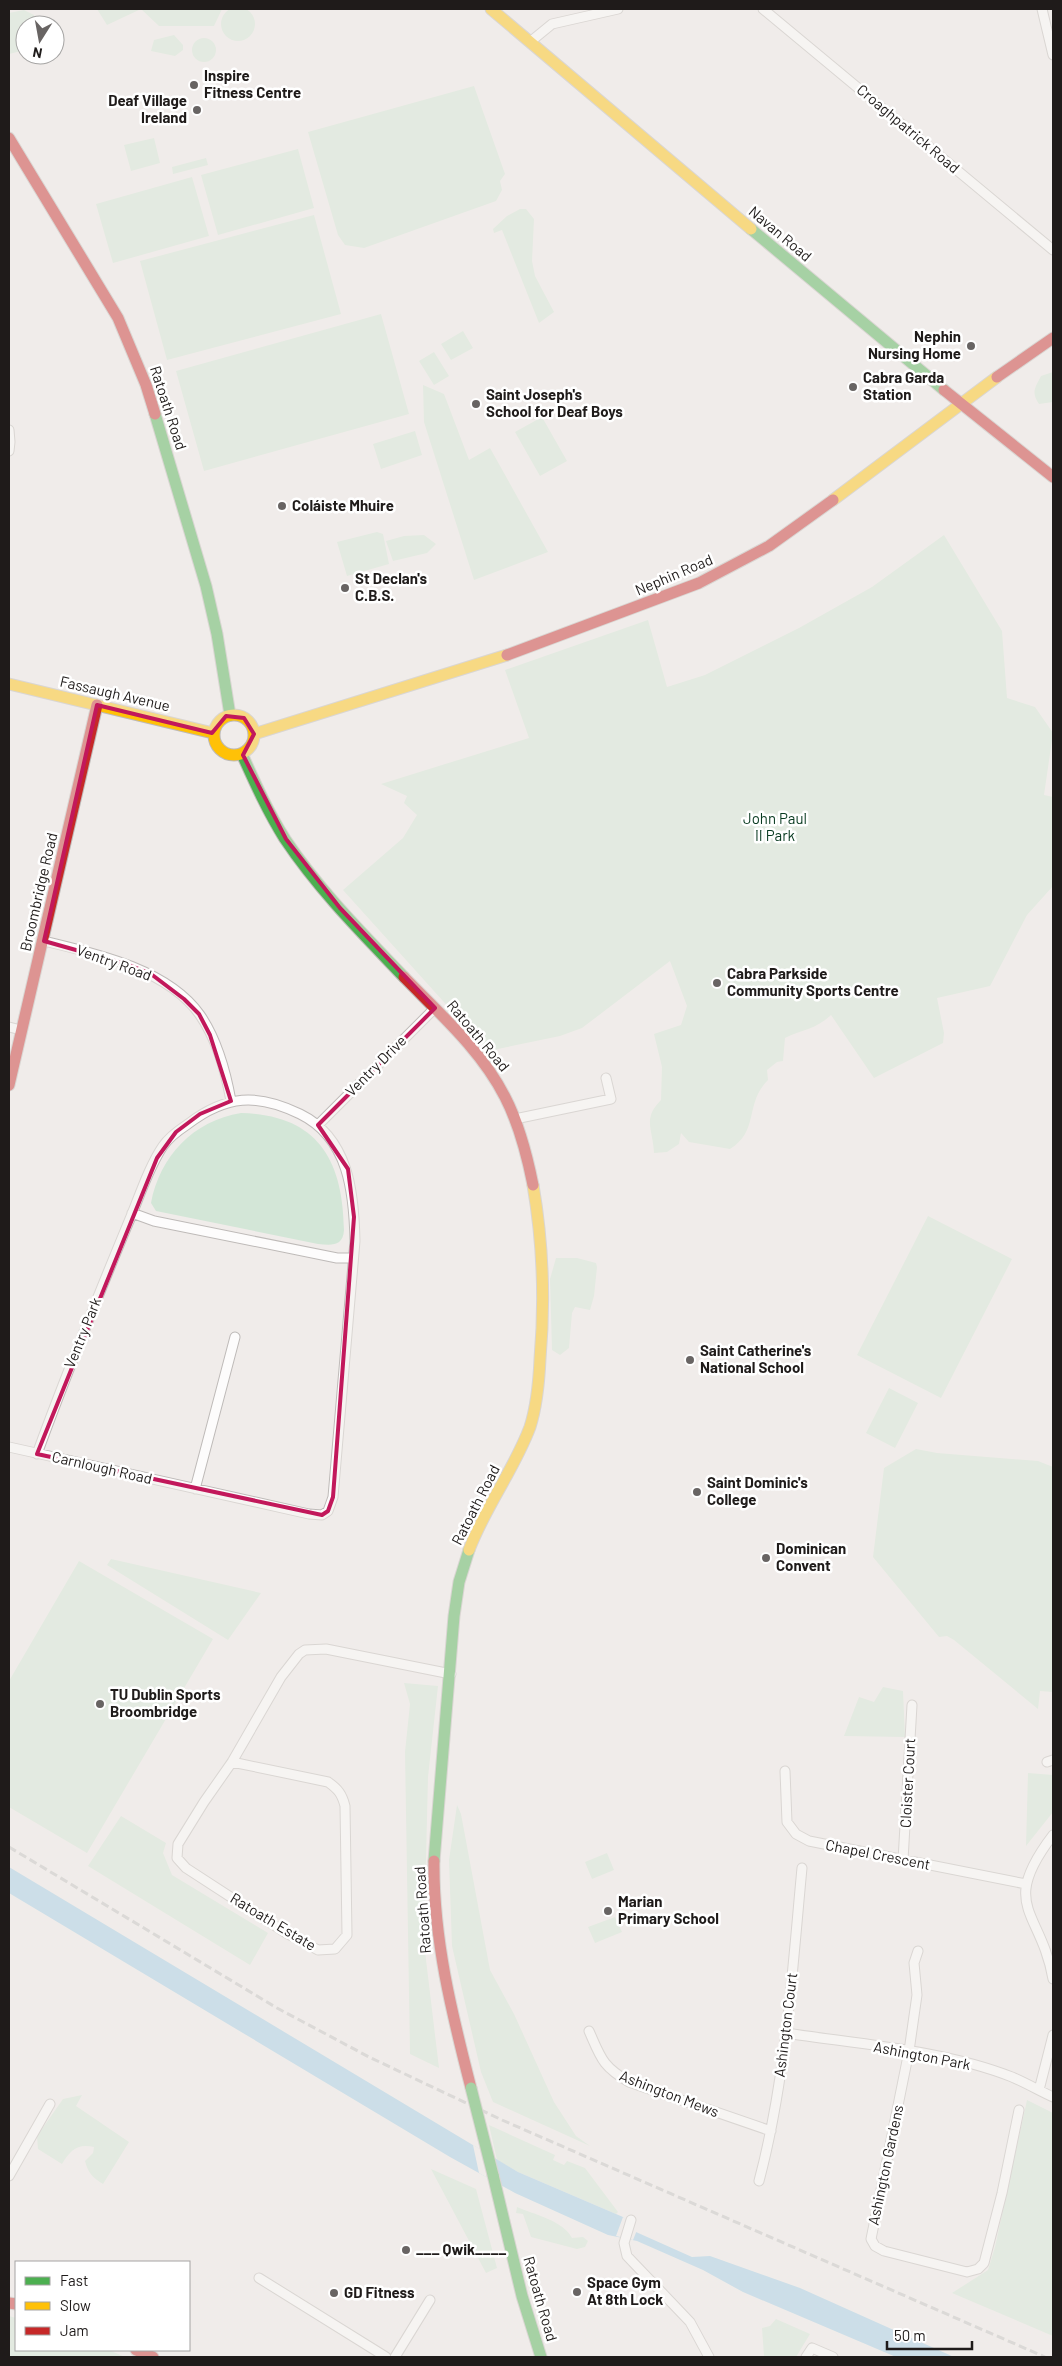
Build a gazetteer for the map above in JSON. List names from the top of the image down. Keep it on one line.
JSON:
{"streets":{"main road":["Navan Road","Ratoath Road","Nephin Road","Fassaugh Avenue","Broombridge Road"],"street":["Croaghpatrick Road","Ventry Road","Ventry Drive","Ventry Park","Carnlough Road","Cloister Court","Chapel Crescent","Ratoath Estate","Ashington Court","Ashington Park","Ashington Mews","Ashington Gardens"]},"crossings":[["Navan Road","Nephin Road"],["Ratoath Road","Nephin Road"],["Ratoath Road","Fassaugh Avenue"],["Ratoath Road","Ventry Drive"],["Ratoath Road","Ratoath Estate"],["Nephin Road","Fassaugh Avenue"],["Fassaugh Avenue","Broombridge Road"],["Broombridge Road","Ventry Road"],["Ventry Road","Ventry Park"],["Ventry Drive","Ventry Park"],["Ventry Park","Carnlough Road"],["Cloister Court","Chapel Crescent"],["Ashington Court","Ashington Park"],["Ashington Court","Ashington Mews"],["Ashington Park","Ashington Gardens"]],"parks":["John Paul II Park"],"places":["Inspire Fitness Centre","Deaf Village Ireland","Nephin Nursing Home","Cabra Garda Station","Saint Joseph's School for Deaf Boys","Coláiste Mhuire","St Declan's C.B.S.","Cabra Parkside Community Sports Centre","Saint Catherine's National School","Saint Dominic's College","Dominican Convent","TU Dublin Sports Broombridge","Marian Primary School","___ Qwik____","Space Gym At 8th Lock","GD Fitness"],"legend":["Fast","Slow","Jam"],"scale_bar":"50 m","north":"bottom"}
